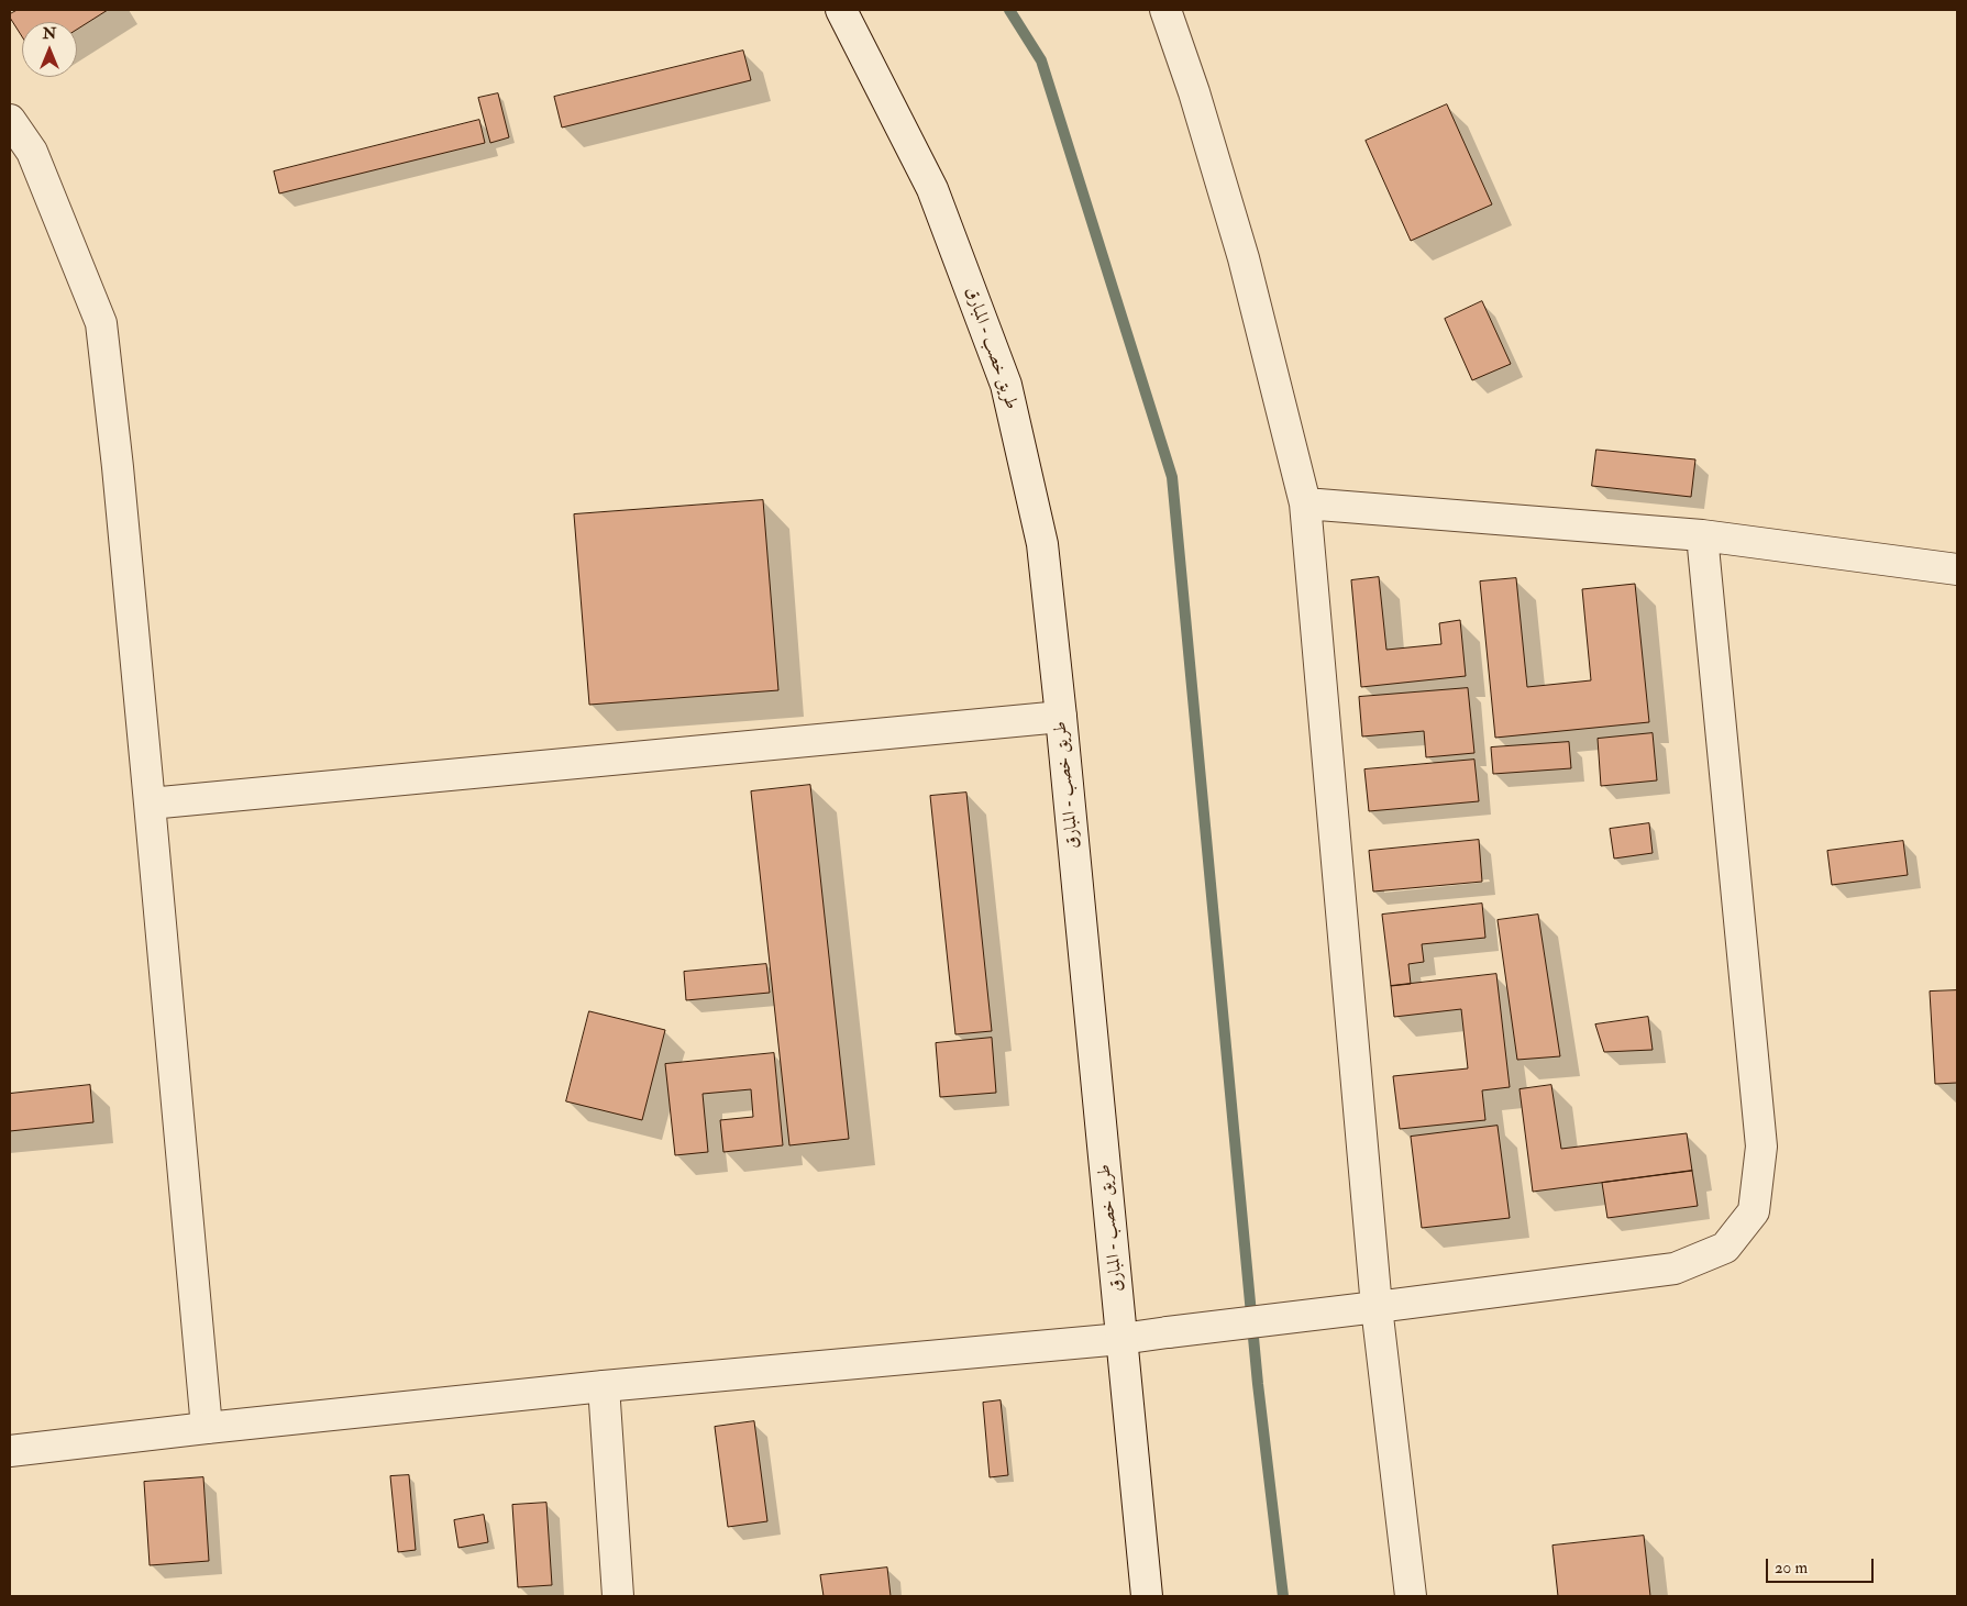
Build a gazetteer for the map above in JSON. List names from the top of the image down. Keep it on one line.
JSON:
{"streets":{"street":["طريق خصب - المبارق"]},"scale_bar":"20 m","north":"top"}
